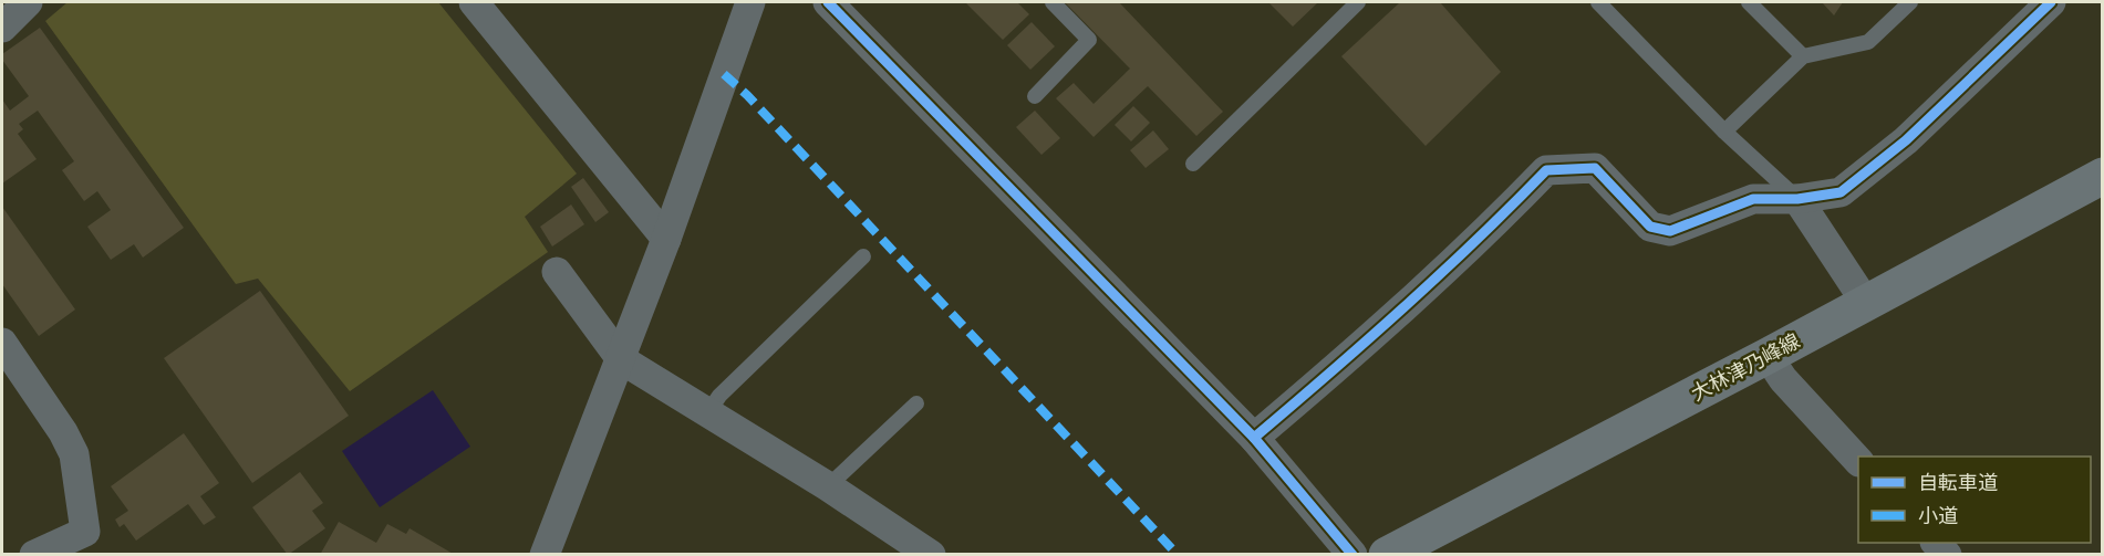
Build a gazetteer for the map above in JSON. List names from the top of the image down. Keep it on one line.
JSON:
{"streets":{"main road":["大林津乃峰線"]},"legend":["自転車道","小道"]}
